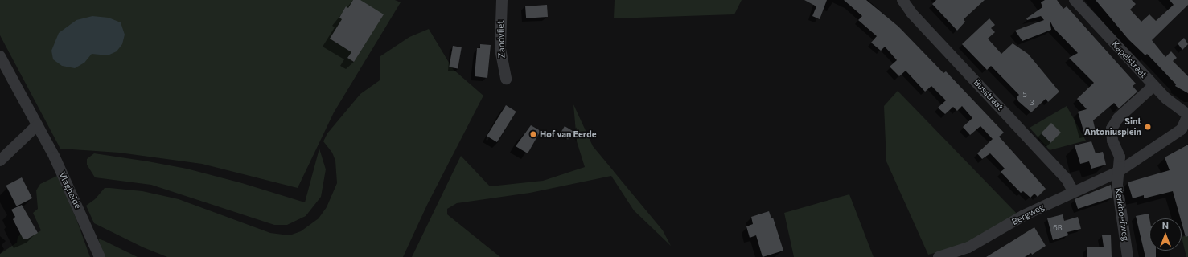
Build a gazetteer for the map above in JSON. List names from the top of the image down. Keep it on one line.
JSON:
{"streets":{"street":["Zandvliet","Kapelstraat","Busstraat","Vlagheide","Bergweg","Kerkhoefweg"]},"crossings":[["Busstraat","Bergweg"],["Bergweg","Kerkhoefweg"]],"places":["Sint Antoniusplein","Hof van Eerde"],"house_numbers":["5","3","6B"],"north":"top"}
